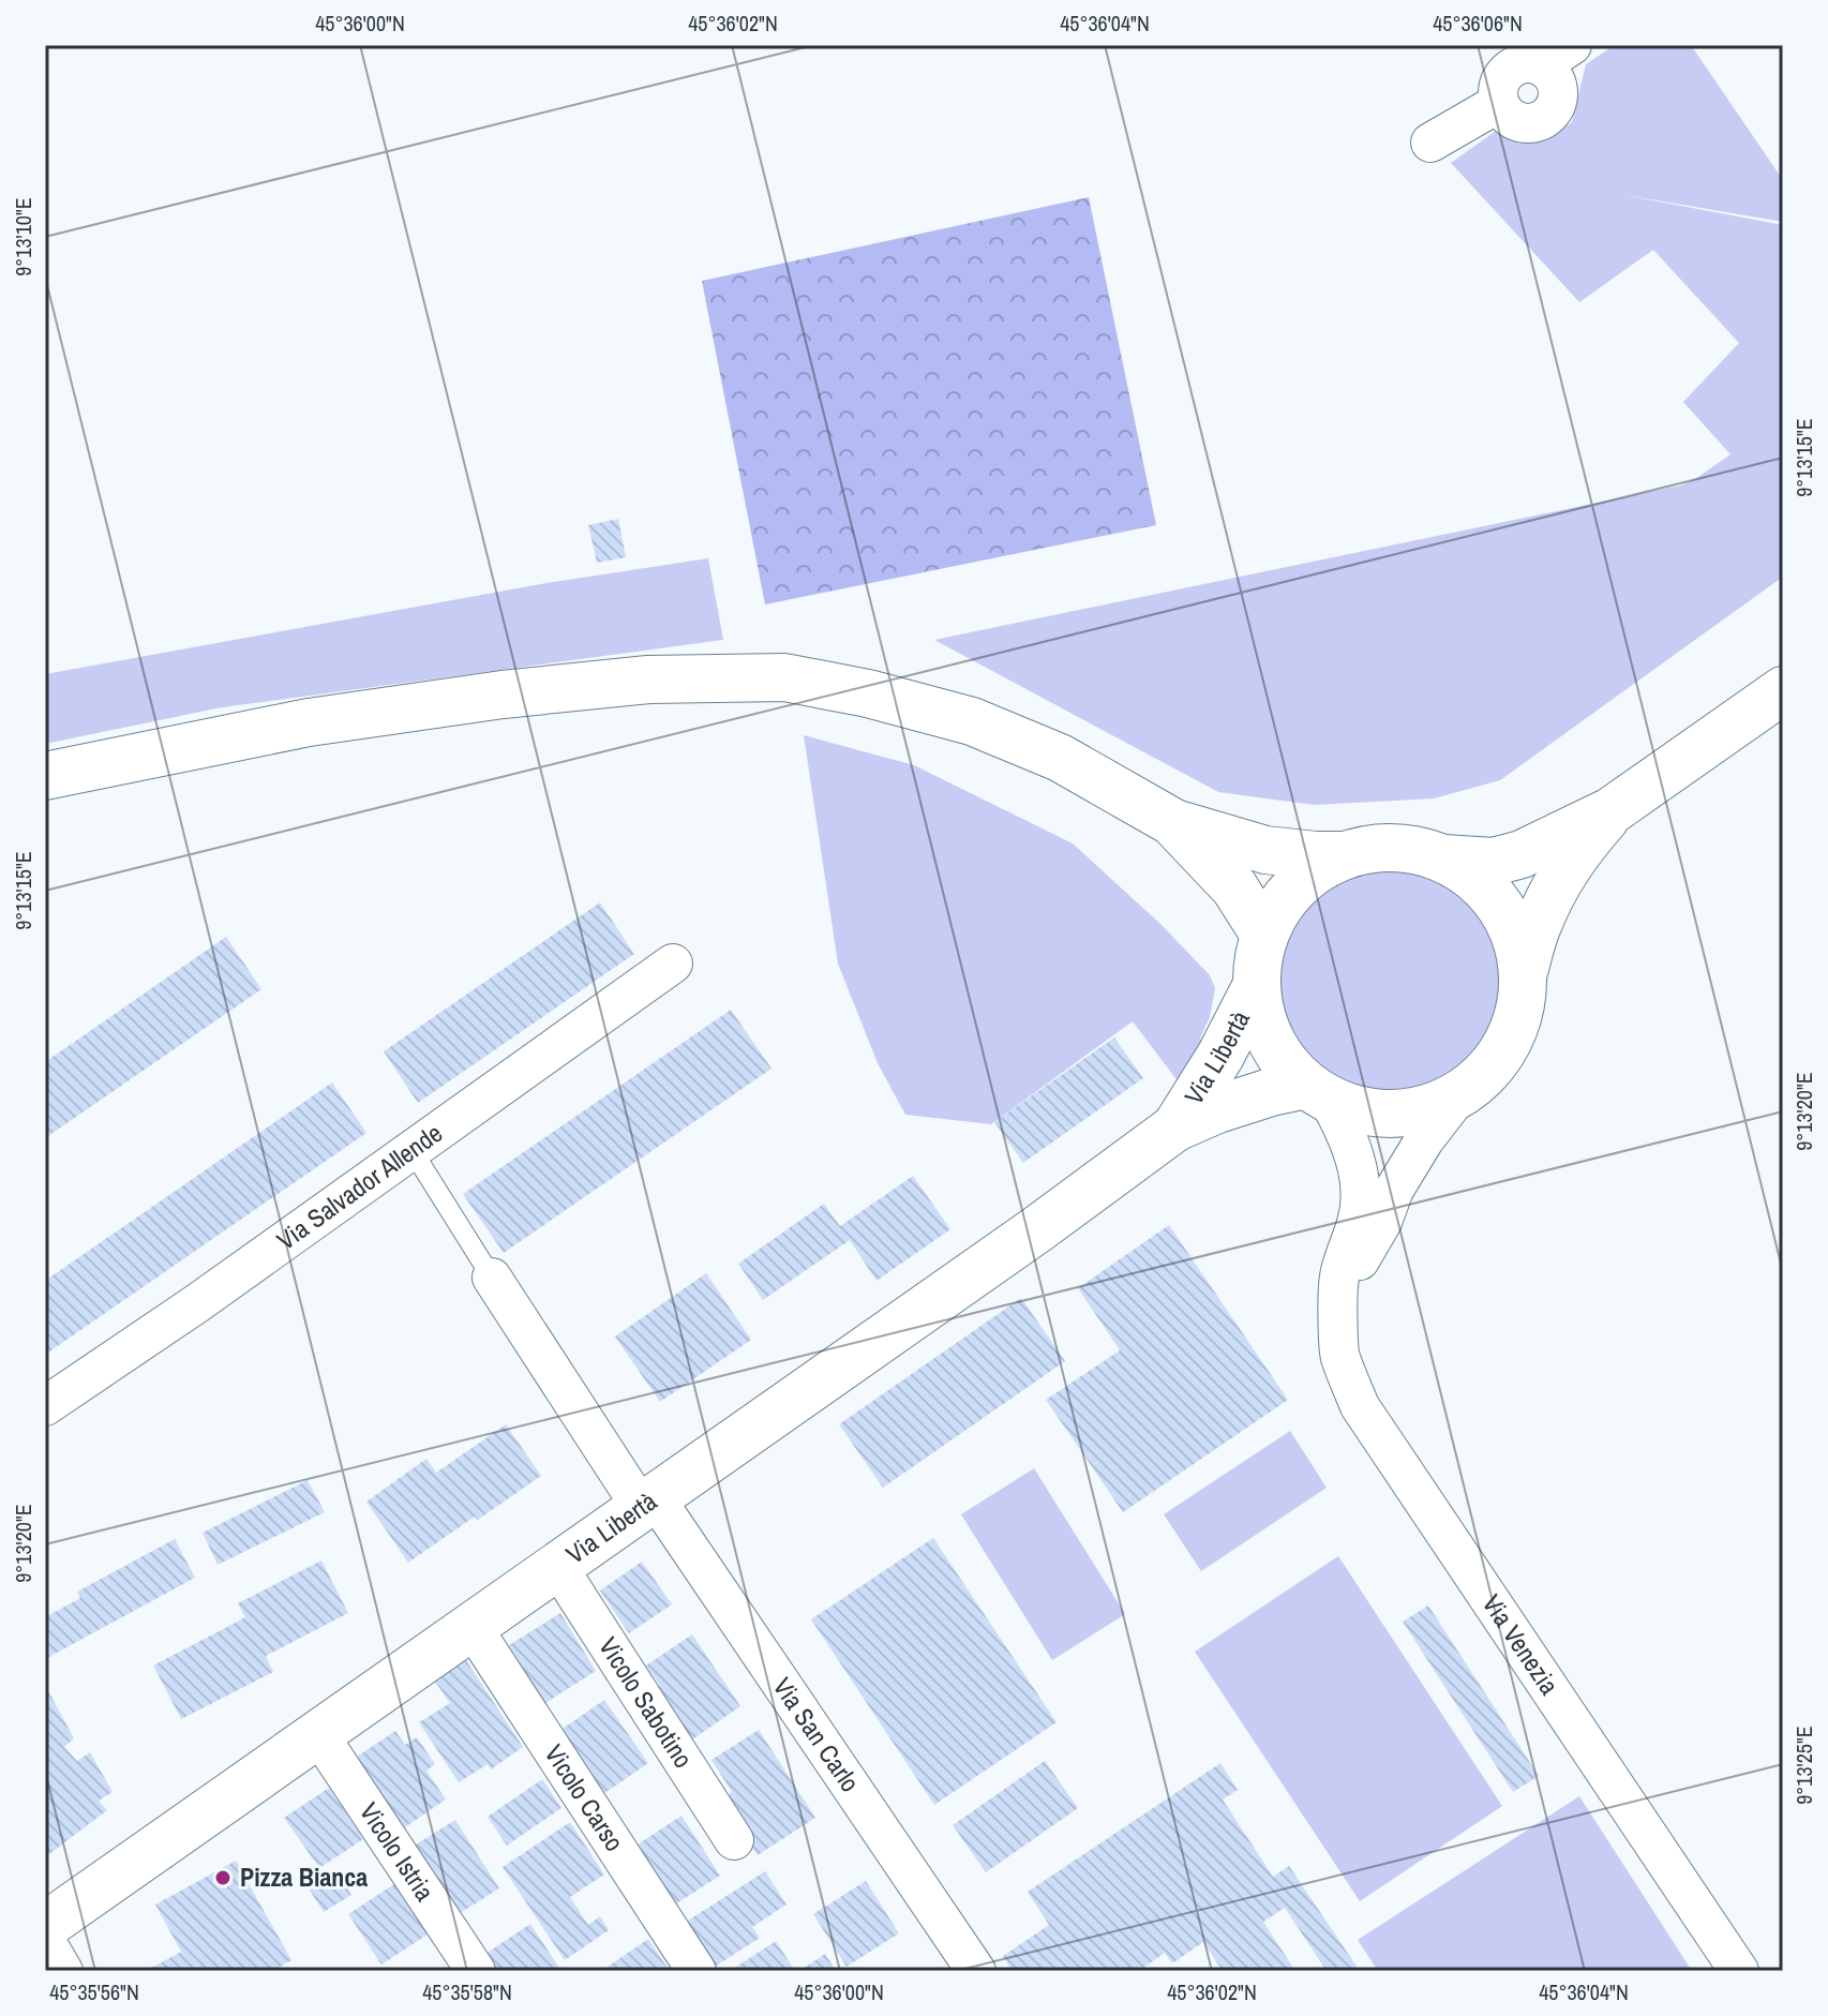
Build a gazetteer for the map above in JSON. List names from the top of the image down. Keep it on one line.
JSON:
{"streets":{"main road":["Via Libertà"],"street":["Via Salvador Allende","Via Venezia","Vicolo Sabotino","Via San Carlo","Vicolo Carso","Vicolo Istria"]},"crossings":[["Via Libertà","Via Venezia"],["Via Libertà","Vicolo Sabotino"],["Via Libertà","Via San Carlo"],["Via Libertà","Vicolo Carso"],["Via Libertà","Vicolo Istria"]],"places":["Pizza Bianca"],"coordinates":["45°36'00\"N","45°36'02\"N","45°36'04\"N","45°36'06\"N","9°13'10\"E","9°13'15\"E","9°13'20\"E","9°13'25\"E","45°35'56\"N","45°35'58\"N"]}
